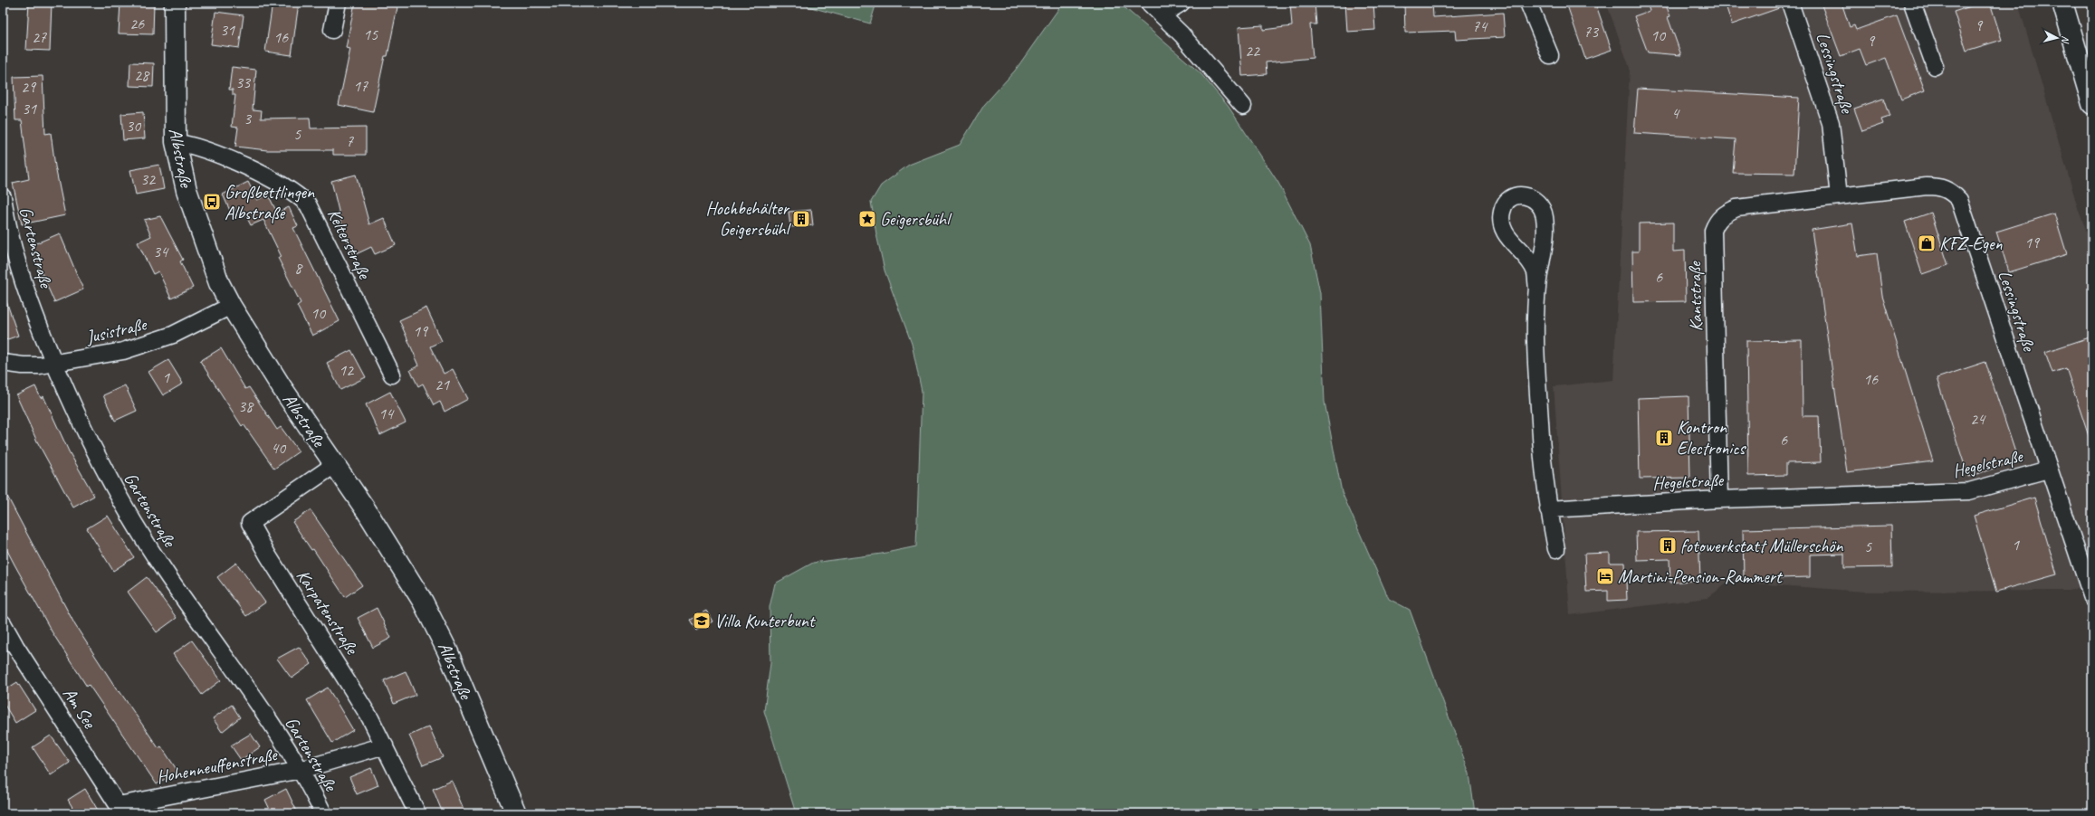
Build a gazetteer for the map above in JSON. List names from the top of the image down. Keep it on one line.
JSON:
{"streets":{"street":["Lessingstraße","Albstraße","Kelterstraße","Gartenstraße","Kantstraße","Jusistraße","Hegelstraße","Karpatenstraße","Am See","Hohenneuffenstraße"]},"crossings":[["Lessingstraße","Kantstraße"],["Lessingstraße","Hegelstraße"],["Albstraße","Kelterstraße"],["Albstraße","Jusistraße"],["Albstraße","Karpatenstraße"],["Gartenstraße","Jusistraße"],["Gartenstraße","Hohenneuffenstraße"],["Kantstraße","Hegelstraße"],["Karpatenstraße","Hohenneuffenstraße"],["Am See","Hohenneuffenstraße"]],"places":{"bus stop":["Großbettlingen Albstraße"],"building":["Hochbehälter Geigersbühl","Kontron Electronics","fotowerkstatt Müllerschön"],"place":["Geigersbühl"],"shop":["KFZ-Egen"],"hotel":["Martini-Pension-Rammert"],"school or university":["Villa Kunterbunt"]},"house_numbers":["26","9","74","31","73","15","10","27","16","9","22","28","33","17","29","31","4","3","30","5","7","32","19","34","8","6","10","19","12","1","16","21","38","14","24","6","40","1","5"],"north":"right"}
